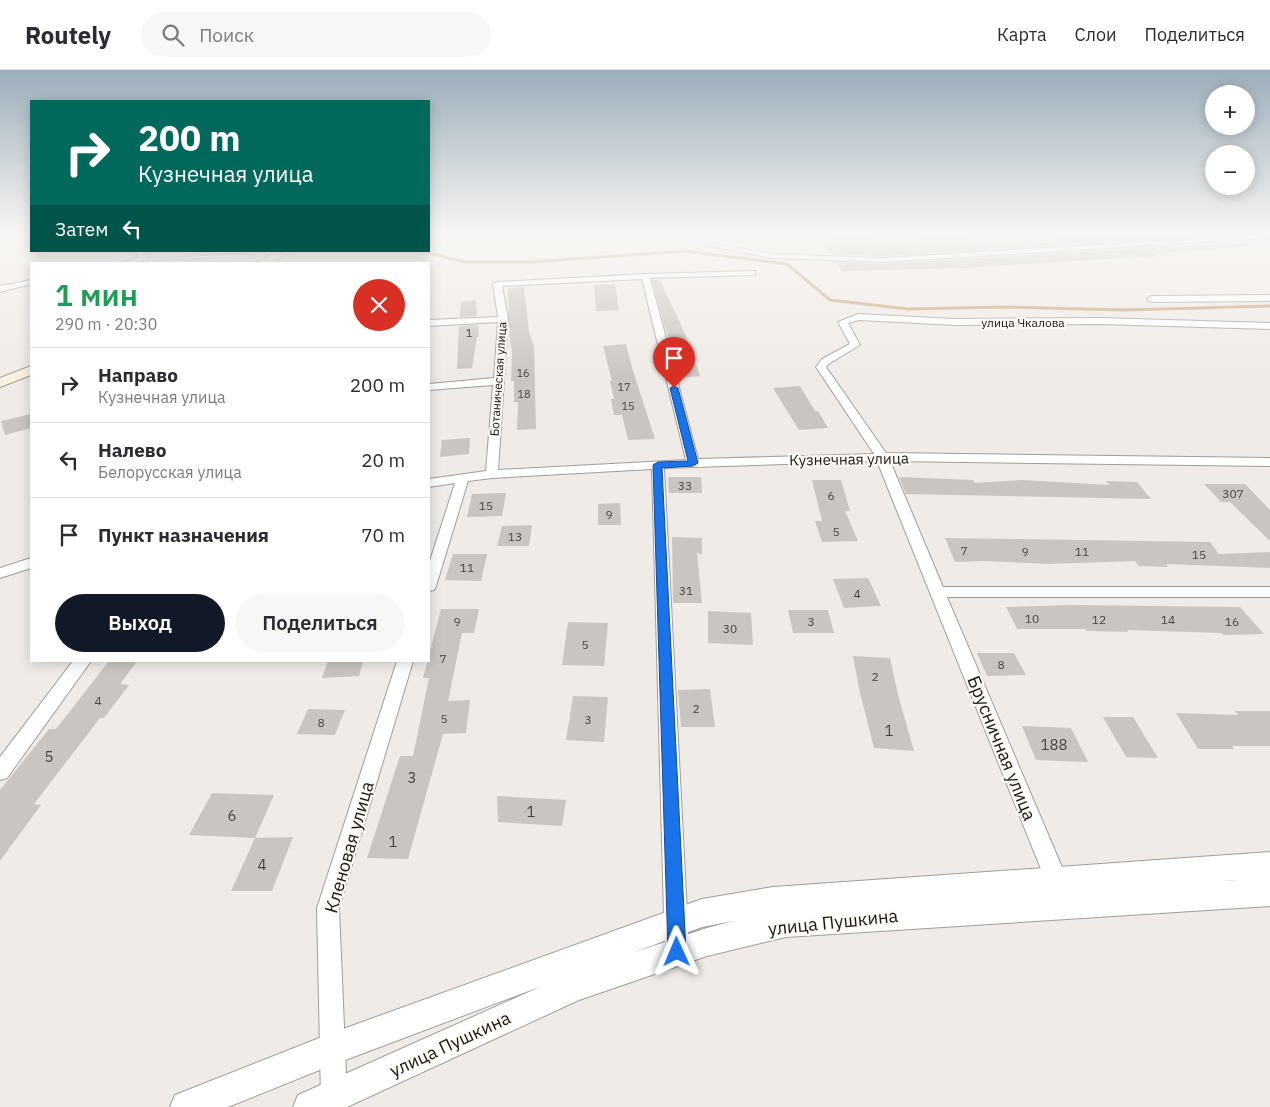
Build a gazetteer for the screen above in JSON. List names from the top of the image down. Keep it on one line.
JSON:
{"streets":{"street":["улица Чкалова","Ботаническая улица","Кузнечная улица","Брусничная улица","Кленовая улица","улица Пушкина"]},"crossings":[["улица Чкалова","Брусничная улица"],["Ботаническая улица","Кузнечная улица"],["Кузнечная улица","Брусничная улица"],["Брусничная улица","улица Пушкина"],["Кленовая улица","улица Пушкина"]],"house_numbers":["1","16","17","18","15","33","307","6","15","9","5","13","7","9","11","15","11","31","4","10","12","14","9","3","16","30","5","7","8","2","4","2","5","3","8","1","188","5","3","1","6","1","4"],"page":{"header":"Routely","search":"Поиск","nav":["Карта","Слои","Поделиться"],"map_buttons":["+","−"],"turn":["200 m","Кузнечная улица"],"then":"Затем","heading":["1 мин","290 m · 20:30"],"list":[{"name":"Направо","note":"Кузнечная улица","value":"200 m"},{"name":"Налево","note":"Белорусская улица","value":"20 m"},{"name":"Пункт назначения","value":"70 m"}],"buttons":["Выход","Поделиться"]}}
